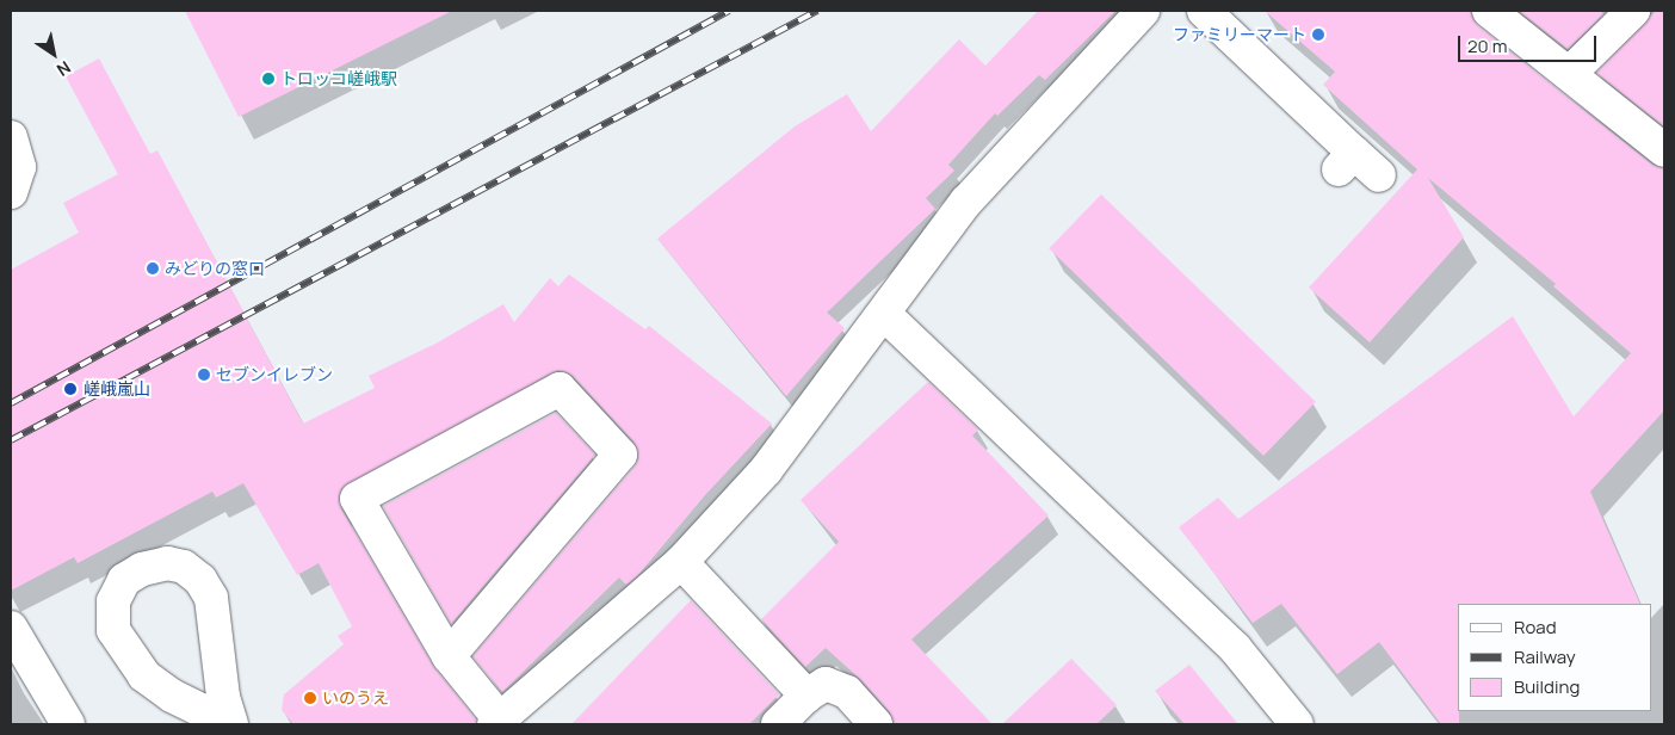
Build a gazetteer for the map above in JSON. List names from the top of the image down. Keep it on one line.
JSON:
{"places":["ファミリーマート","トロッコ嵯峨駅","みどりの窓口","セブンイレブン","嵯峨嵐山","いのうえ"],"legend":["Road","Railway","Building"],"scale_bar":"20 m","north":"bottom right"}
